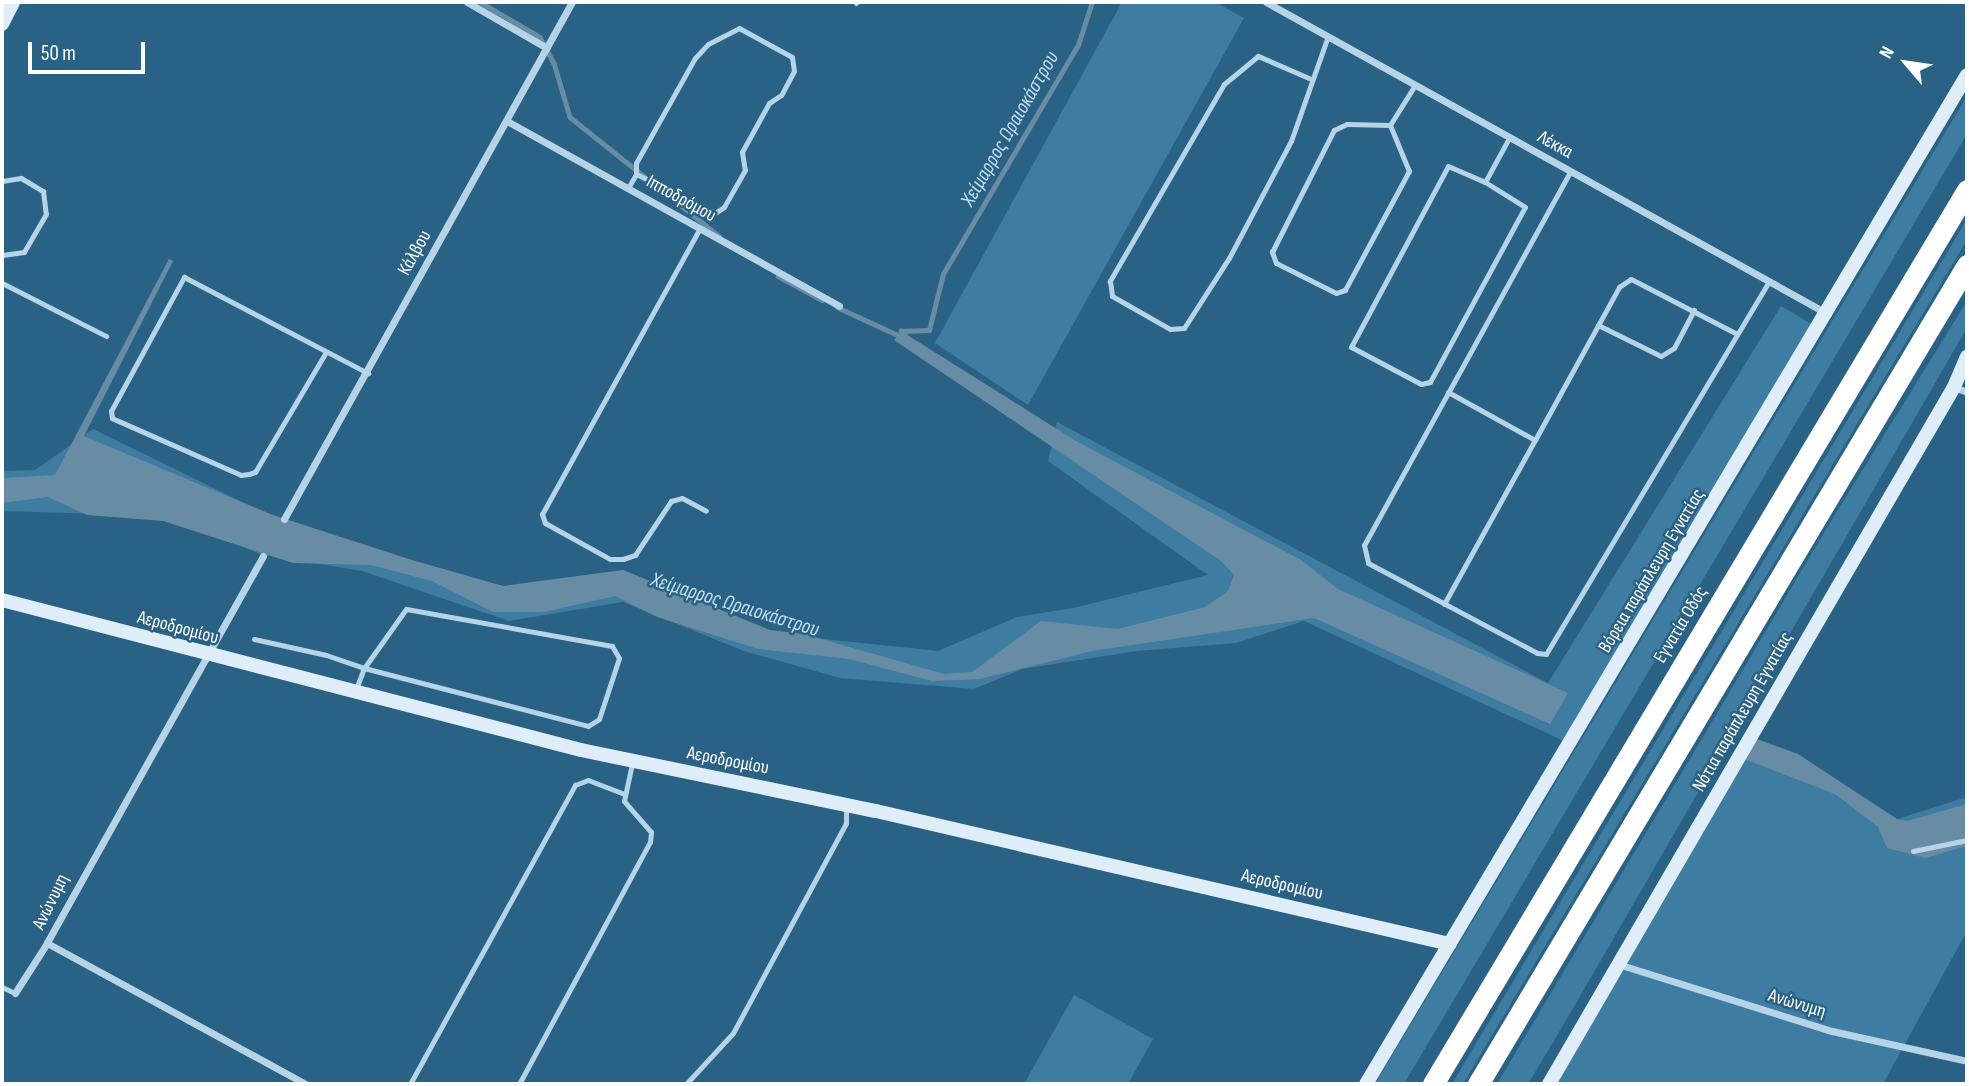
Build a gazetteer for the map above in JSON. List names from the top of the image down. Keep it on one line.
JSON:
{"streets":{"highway":["Εγνατία Οδός"],"street":["Λέκκα","Ιπποδρόμου","Κάλβου","Βόρεια παράπλευρη Εγνατίας","Αεροδρομίου","Νότια παράπλευρη Εγνατίας","Ανώνυμη"]},"crossings":[["Λέκκα","Βόρεια παράπλευρη Εγνατίας"],["Ιπποδρόμου","Κάλβου"],["Βόρεια παράπλευρη Εγνατίας","Αεροδρομίου"],["Αεροδρομίου","Ανώνυμη"],["Νότια παράπλευρη Εγνατίας","Ανώνυμη"]],"water":["Χείμαρρος Ωραιοκάστρου"],"scale_bar":"50 m","north":"top left"}
